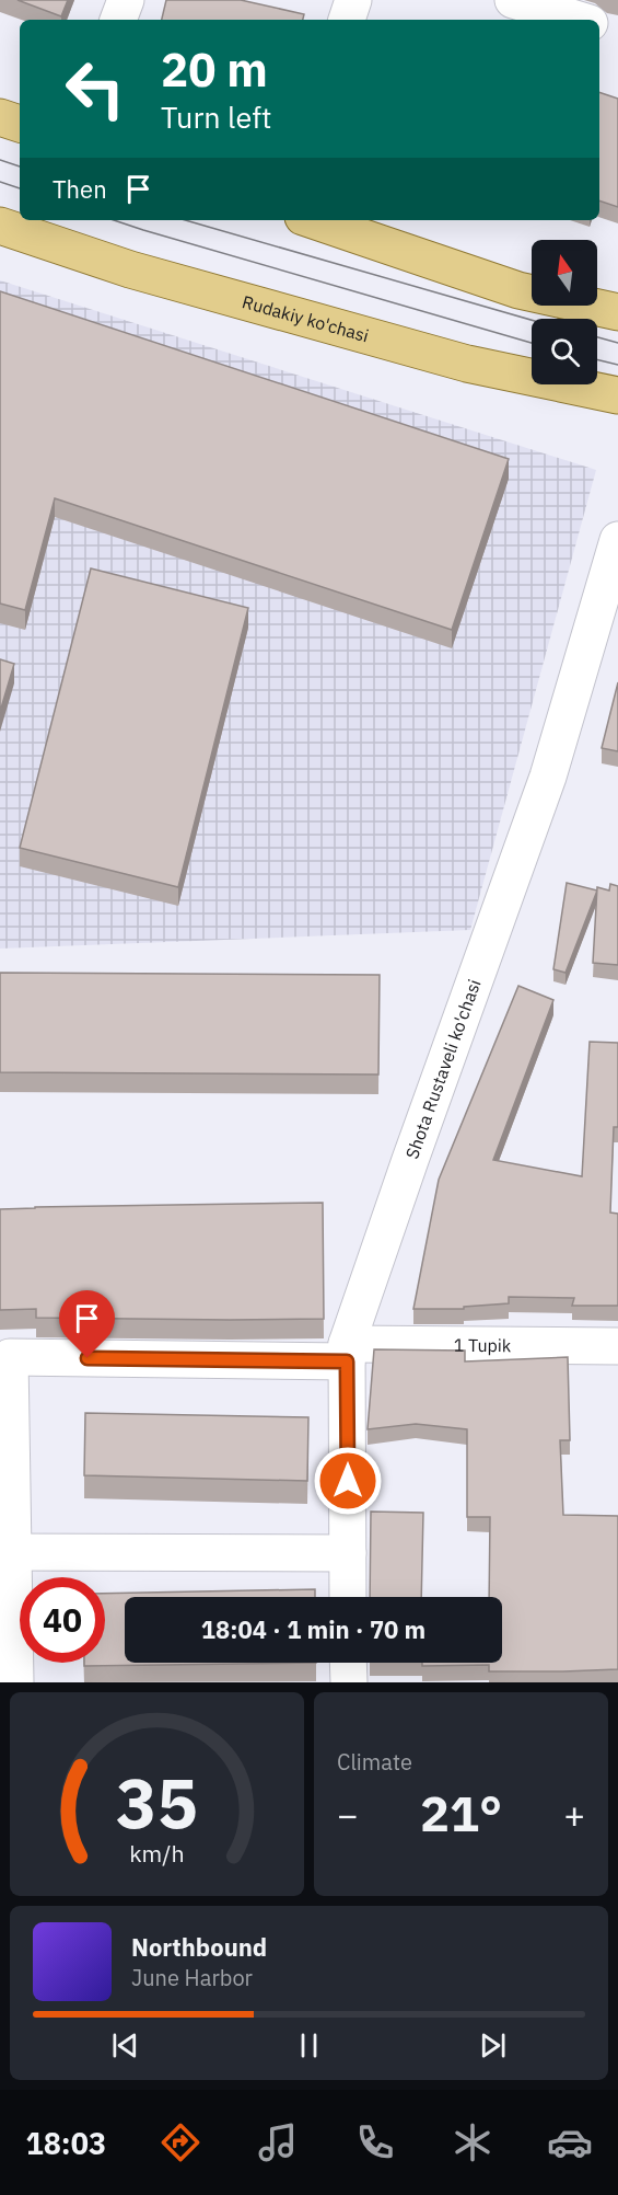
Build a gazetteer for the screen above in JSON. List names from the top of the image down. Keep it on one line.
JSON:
{"streets":{"main road":["Rudakiy ko'chasi"],"street":["Shota Rustaveli ko'chasi","1 Tupik"]},"crossings":[["Shota Rustaveli ko'chasi","1 Tupik"]],"north":"top","page":{"turn":["20 m","Turn left"],"then":"Then","limit":"40","trip":"18:04 · 1 min · 70 m","tile":"Climate","heat":["−","21°","+"],"song":["Northbound","June Harbor"],"tabs":"18:03","gauge":["35","km/h"]}}
